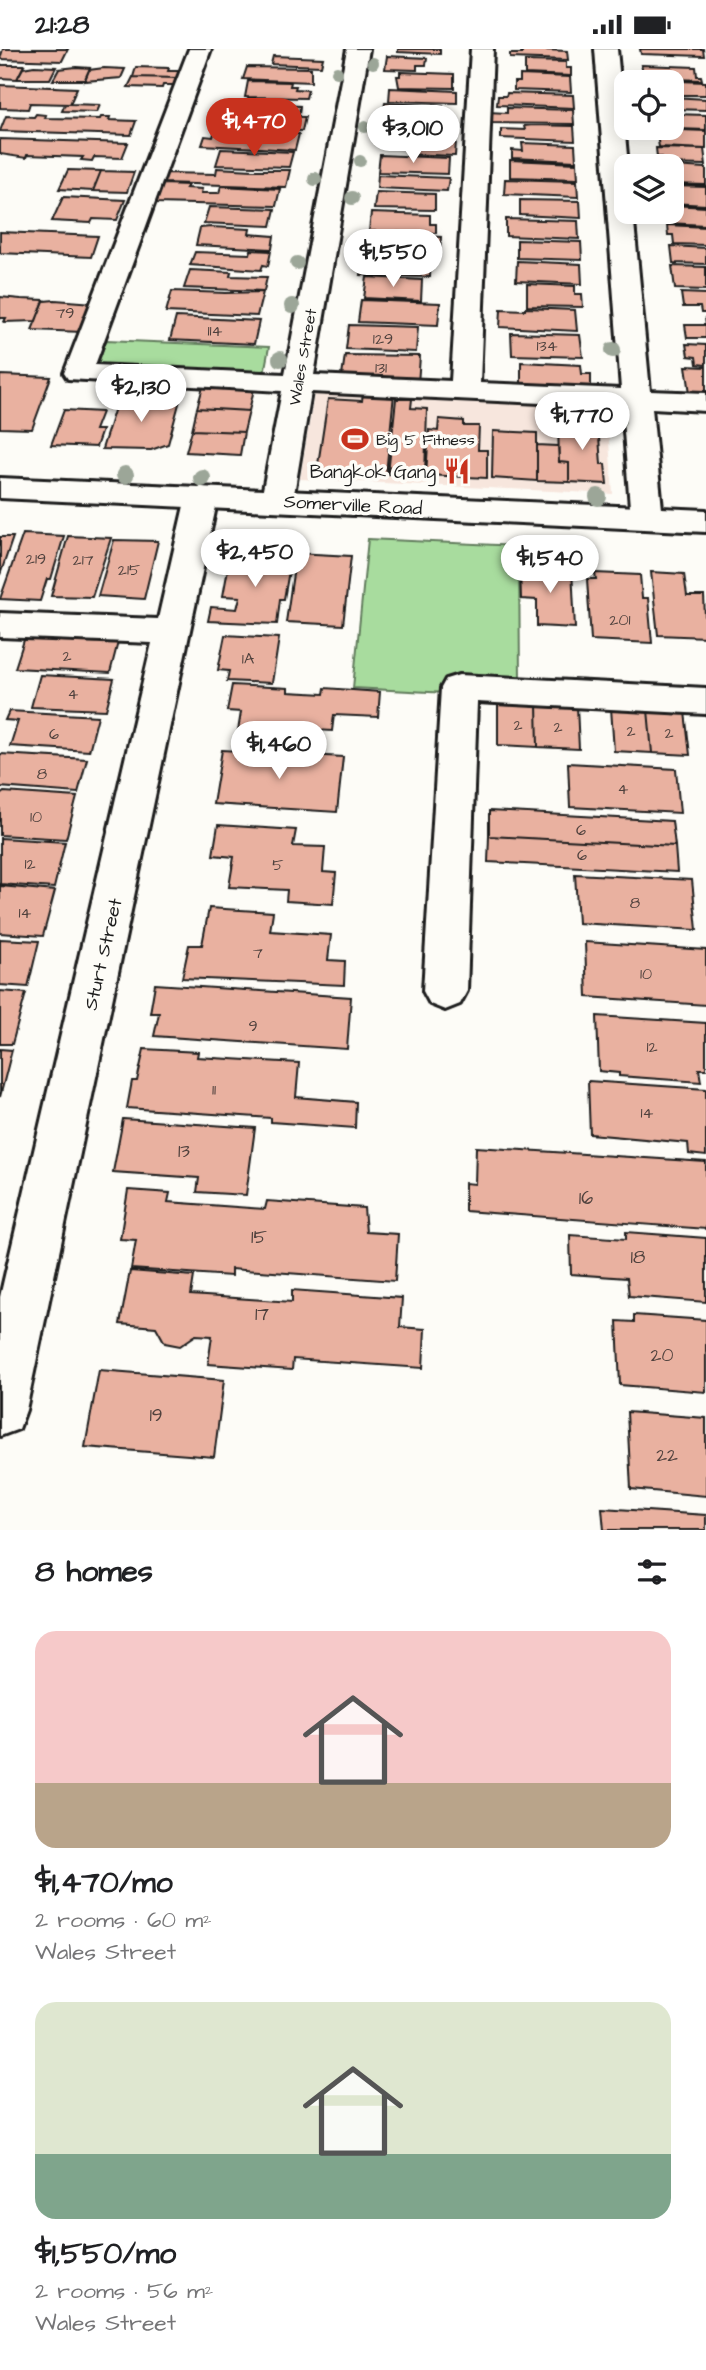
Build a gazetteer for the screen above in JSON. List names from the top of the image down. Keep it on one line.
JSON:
{"streets":{"street":["Wales Street","Somerville Road","Sturt Street"]},"crossings":[["Wales Street","Somerville Road"],["Somerville Road","Sturt Street"]],"places":{"sports":["Big 5 Fitness"],"restaurant":["Bangkok Gang"]},"house_numbers":["79","114","129","134","131","219","217","215","201","2","1A","4","2","2","2","2","6","8","4","10","6","6","12","5","8","14","7","10","9","12","11","14","13","16","15","18","17","20","19","22"],"page":{"status":"21:28","price":["$1,470","$3,010","$1,550","$2,130","$1,770","$2,450","$1,540","$1,460"],"heading":"8 homes","list":[{"name":"$1,470/mo","note":"2 rooms · 60 m² · Wales Street"},{"name":"$1,550/mo","note":"2 rooms · 56 m² · Wales Street"}]}}
